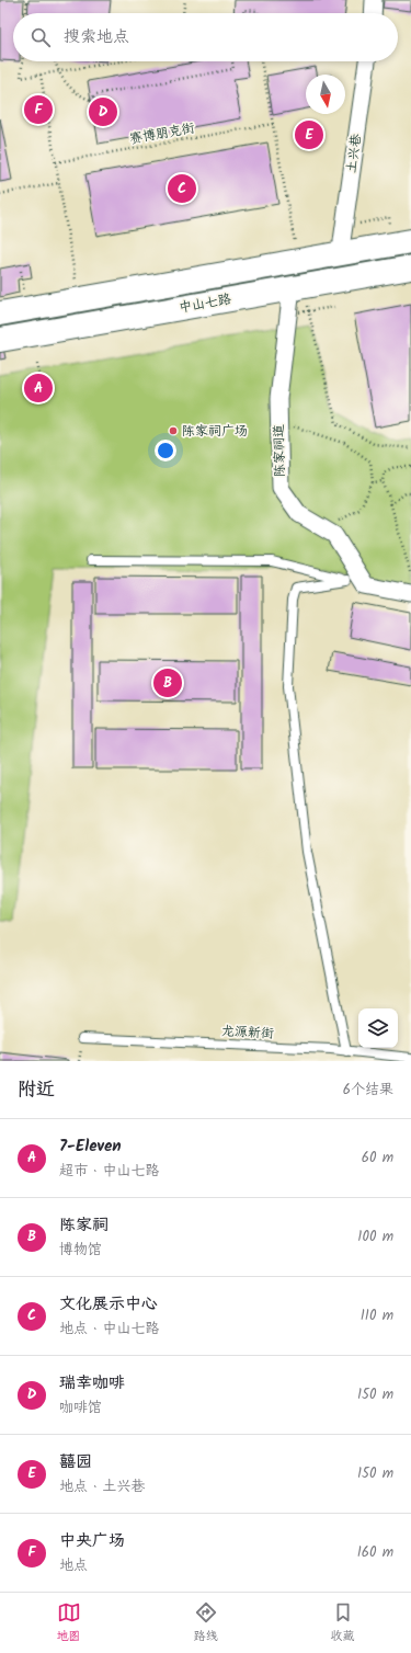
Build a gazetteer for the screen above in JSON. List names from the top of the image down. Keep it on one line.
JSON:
{"streets":{"main road":["中山七路"],"street":["土兴巷","陈家祠道"],"lane":["龙源新街"],"path":["赛博朋克街"]},"crossings":[["土兴巷","中山七路"],["中山七路","陈家祠道"]],"places":["陈家祠广场"],"north":"bottom","page":{"search":"搜索地点","pins":["F","D","E","C","A","B"],"heading":["附近","6个结果"],"list":[{"mark":"A","name":"7-Eleven","note":"超市 · 中山七路","value":"60 m"},{"mark":"B","name":"陈家祠","note":"博物馆","value":"100 m"},{"mark":"C","name":"文化展示中心","note":"地点 · 中山七路","value":"110 m"},{"mark":"D","name":"瑞幸咖啡","note":"咖啡馆","value":"150 m"},{"mark":"E","name":"囍园","note":"地点 · 土兴巷","value":"150 m"},{"mark":"F","name":"中央广场","note":"地点","value":"160 m"}],"nav":["地图","路线","收藏"]}}
